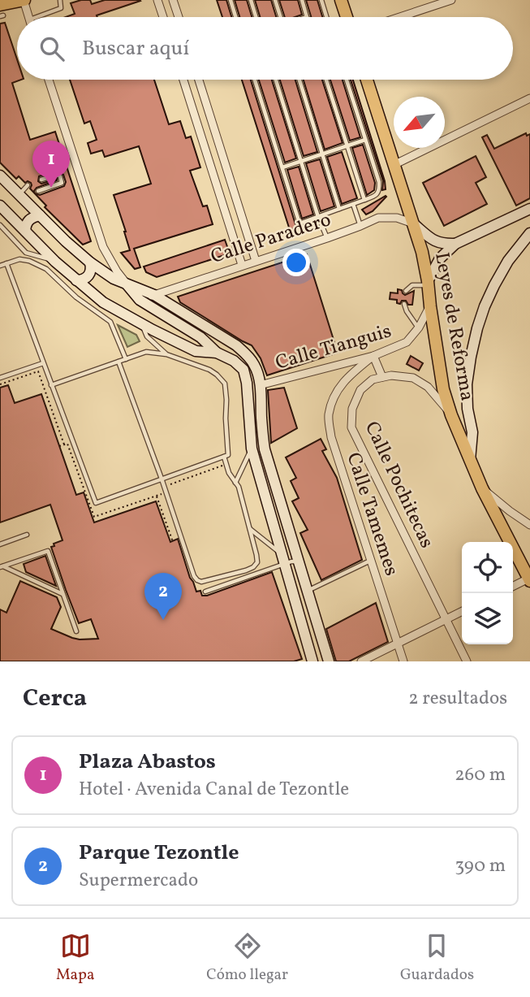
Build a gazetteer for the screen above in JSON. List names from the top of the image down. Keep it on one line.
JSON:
{"streets":{"main road":["Leyes de Reforma"],"street":["Calle Paradero","Calle Tianguis","Calle Pochitecas","Calle Tamemes"]},"crossings":[["Calle Paradero","Leyes de Reforma"],["Leyes de Reforma","Calle Tianguis"],["Calle Tianguis","Calle Tamemes"]],"north":"bottom left","page":{"search":"Buscar aquí","pins":["1","2"],"heading":["Cerca","2 resultados"],"list":[{"mark":"1","name":"Plaza Abastos","note":"Hotel · Avenida Canal de Tezontle","value":"260 m"},{"mark":"2","name":"Parque Tezontle","note":"Supermercado","value":"390 m"}],"nav":["Mapa","Cómo llegar","Guardados"]}}
